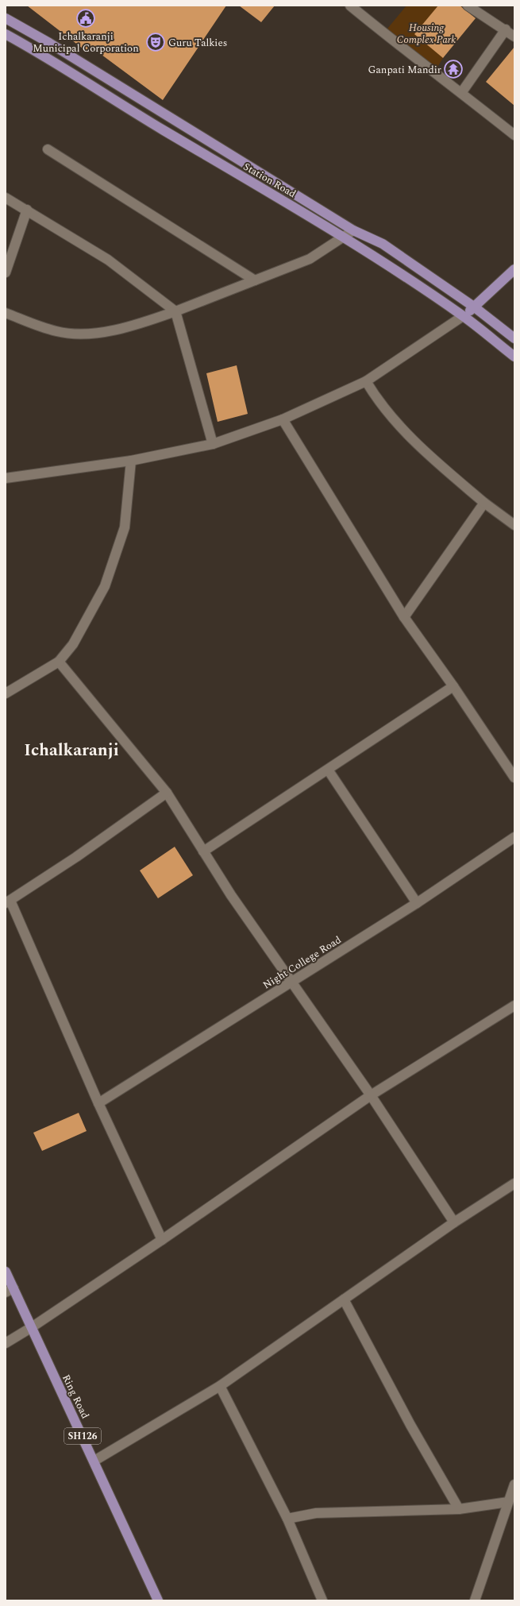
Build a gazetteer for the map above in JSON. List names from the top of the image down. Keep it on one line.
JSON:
{"streets":{"main road":["Station Road","Ring Road","SH126"],"street":["Night College Road"]},"districts":["Ichalkaranji"],"parks":["Housing Complex Park"],"places":{"public building":["Ichalkaranji Municipal Corporation"],"theatre":["Guru Talkies"],"temple":["Ganpati Mandir"]}}
